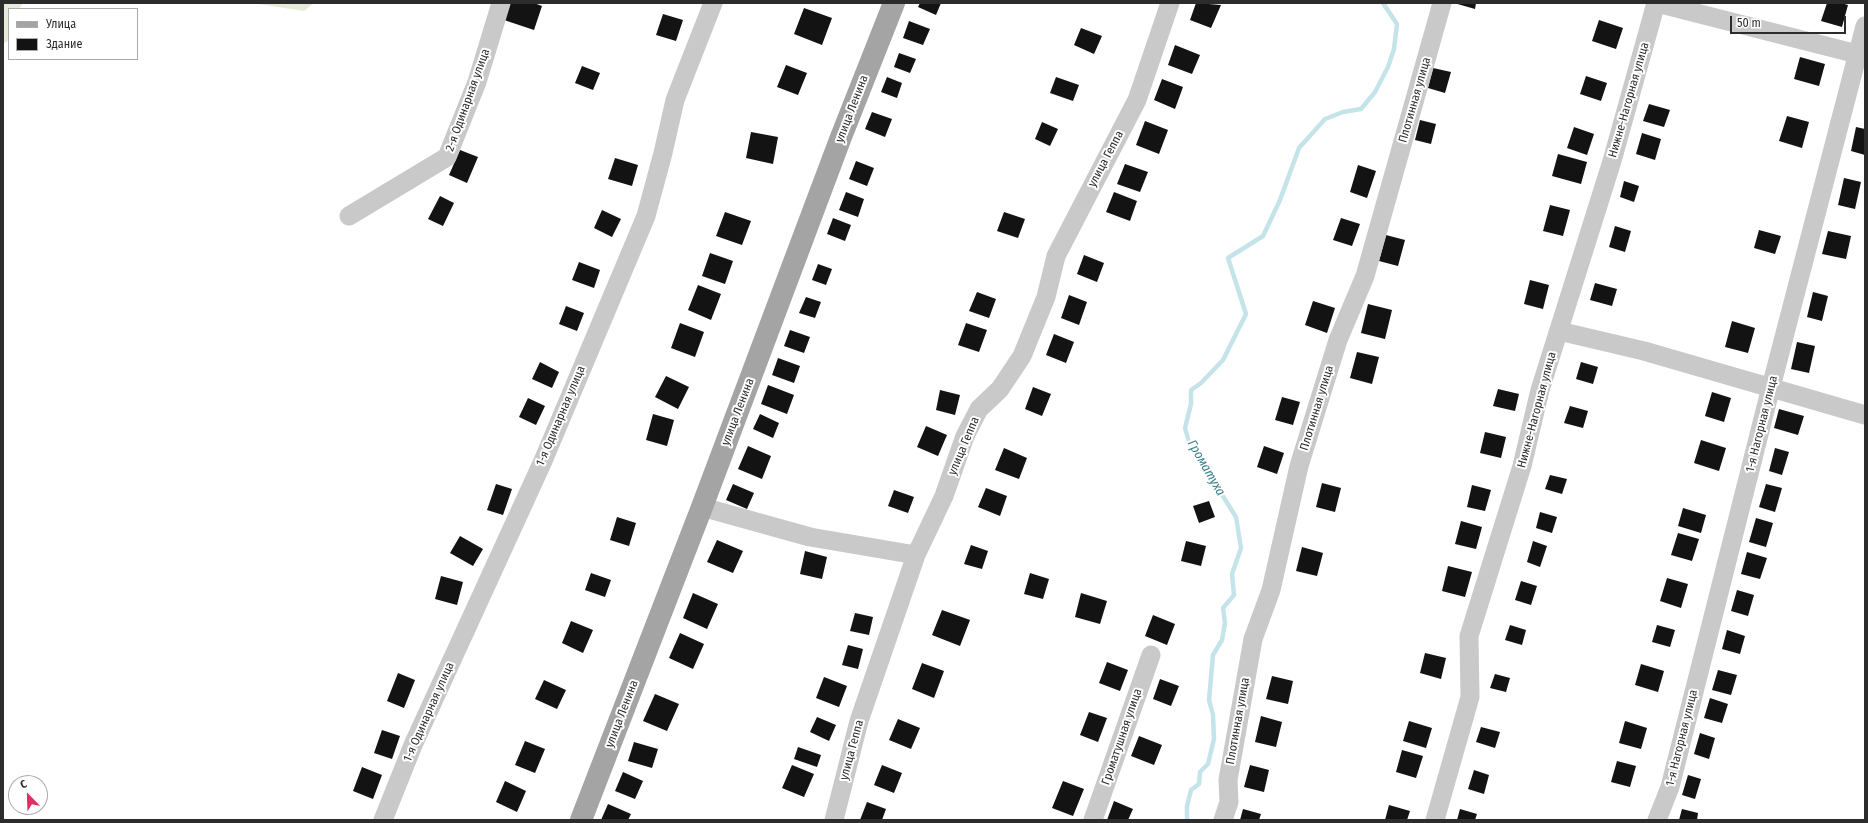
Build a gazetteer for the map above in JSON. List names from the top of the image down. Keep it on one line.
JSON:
{"streets":{"main road":["улица Ленина"],"street":["2-я Одинарная улица","Плотинная улица","Нижне-Нагорная улица","улица Геппа","1-я Одинарная улица","1-я Нагорная улица","Громатушная улица"]},"water":["Громатуха"],"legend":["Улица","Здание"],"scale_bar":"50 m","north":"top left"}
